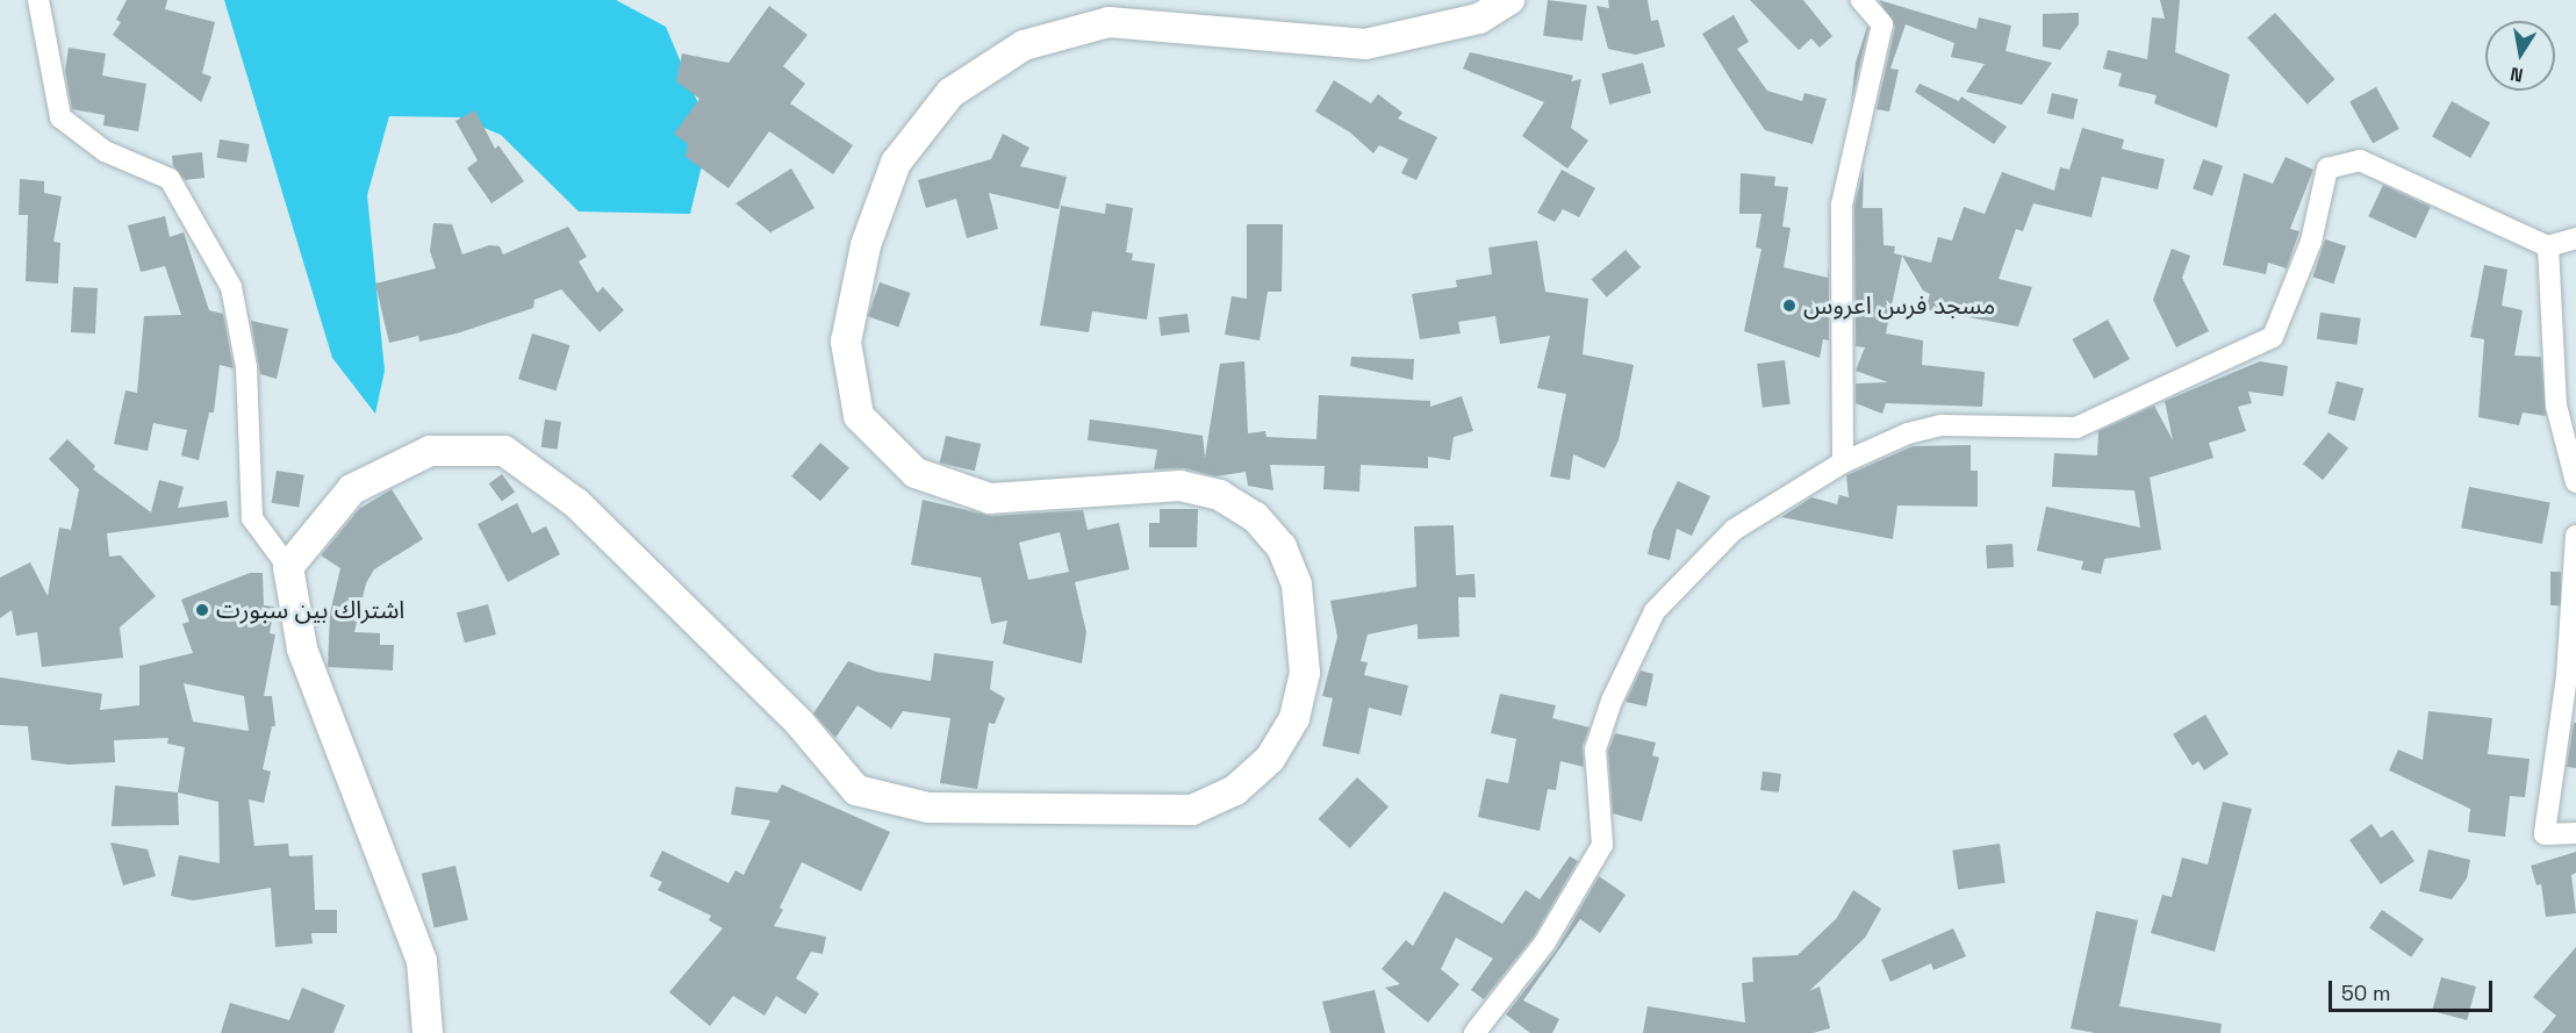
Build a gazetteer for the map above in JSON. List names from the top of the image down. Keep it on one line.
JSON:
{"places":["مسجد فرس اعروس","اشتراك بين سبورت"],"scale_bar":"50 m","north":"bottom"}
